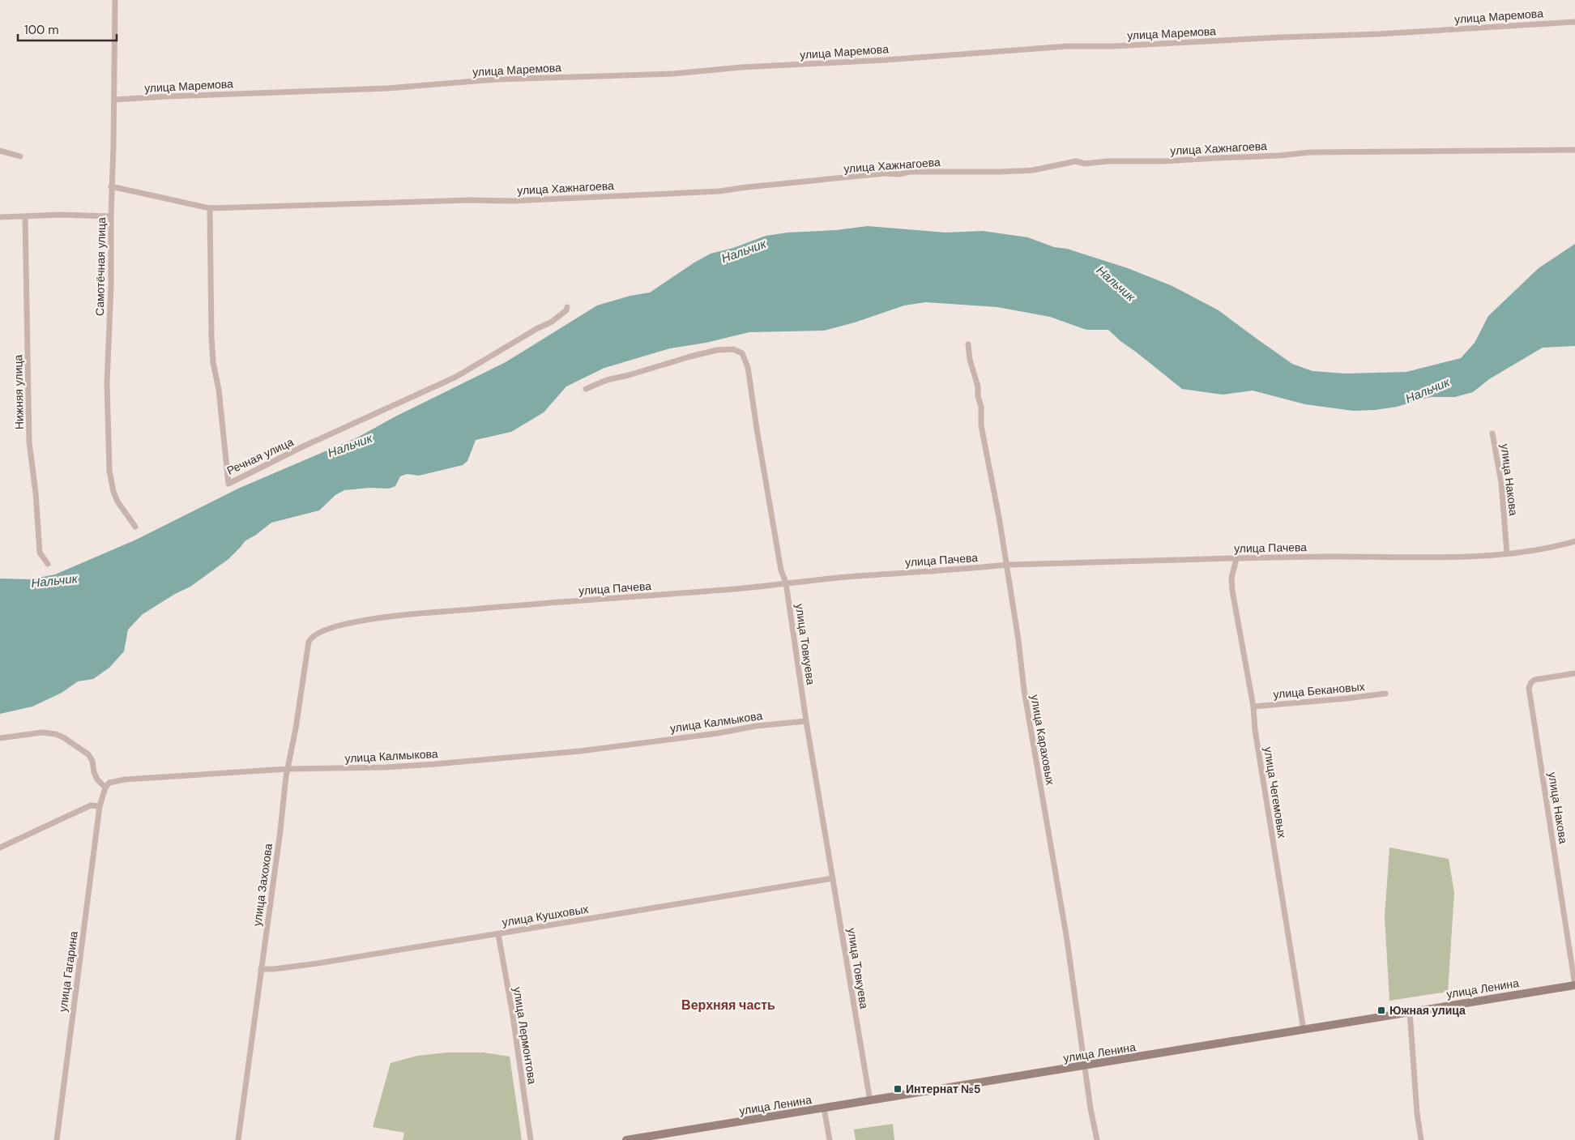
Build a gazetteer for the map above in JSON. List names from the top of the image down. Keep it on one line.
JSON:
{"streets":{"street":["улица Маремова","улица Хажнагоева","Самотёчная улица","Нижняя улица","Речная улица","улица Накова","улица Пачева","улица Товкуева","улица Бекановых","улица Калмыкова","улица Караховых","улица Чегемовых","улица Захохова","улица Кушховых","улица Гагарина","улица Ленина","улица Лермонтова"]},"crossings":[["улица Маремова","Самотёчная улица"],["улица Хажнагоева","Речная улица"],["улица Накова","улица Пачева"],["улица Накова","улица Ленина"],["улица Пачева","улица Товкуева"],["улица Пачева","улица Караховых"],["улица Пачева","улица Чегемовых"],["улица Пачева","улица Захохова"],["улица Товкуева","улица Калмыкова"],["улица Товкуева","улица Кушховых"],["улица Товкуева","улица Ленина"],["улица Бекановых","улица Чегемовых"],["улица Калмыкова","улица Захохова"],["улица Караховых","улица Ленина"],["улица Чегемовых","улица Ленина"],["улица Захохова","улица Кушховых"],["улица Кушховых","улица Лермонтова"]],"districts":["Верхняя часть"],"water":["Нальчик"],"places":{"transit":["Южная улица","Интернат №5"]},"scale_bar":"100 m"}
